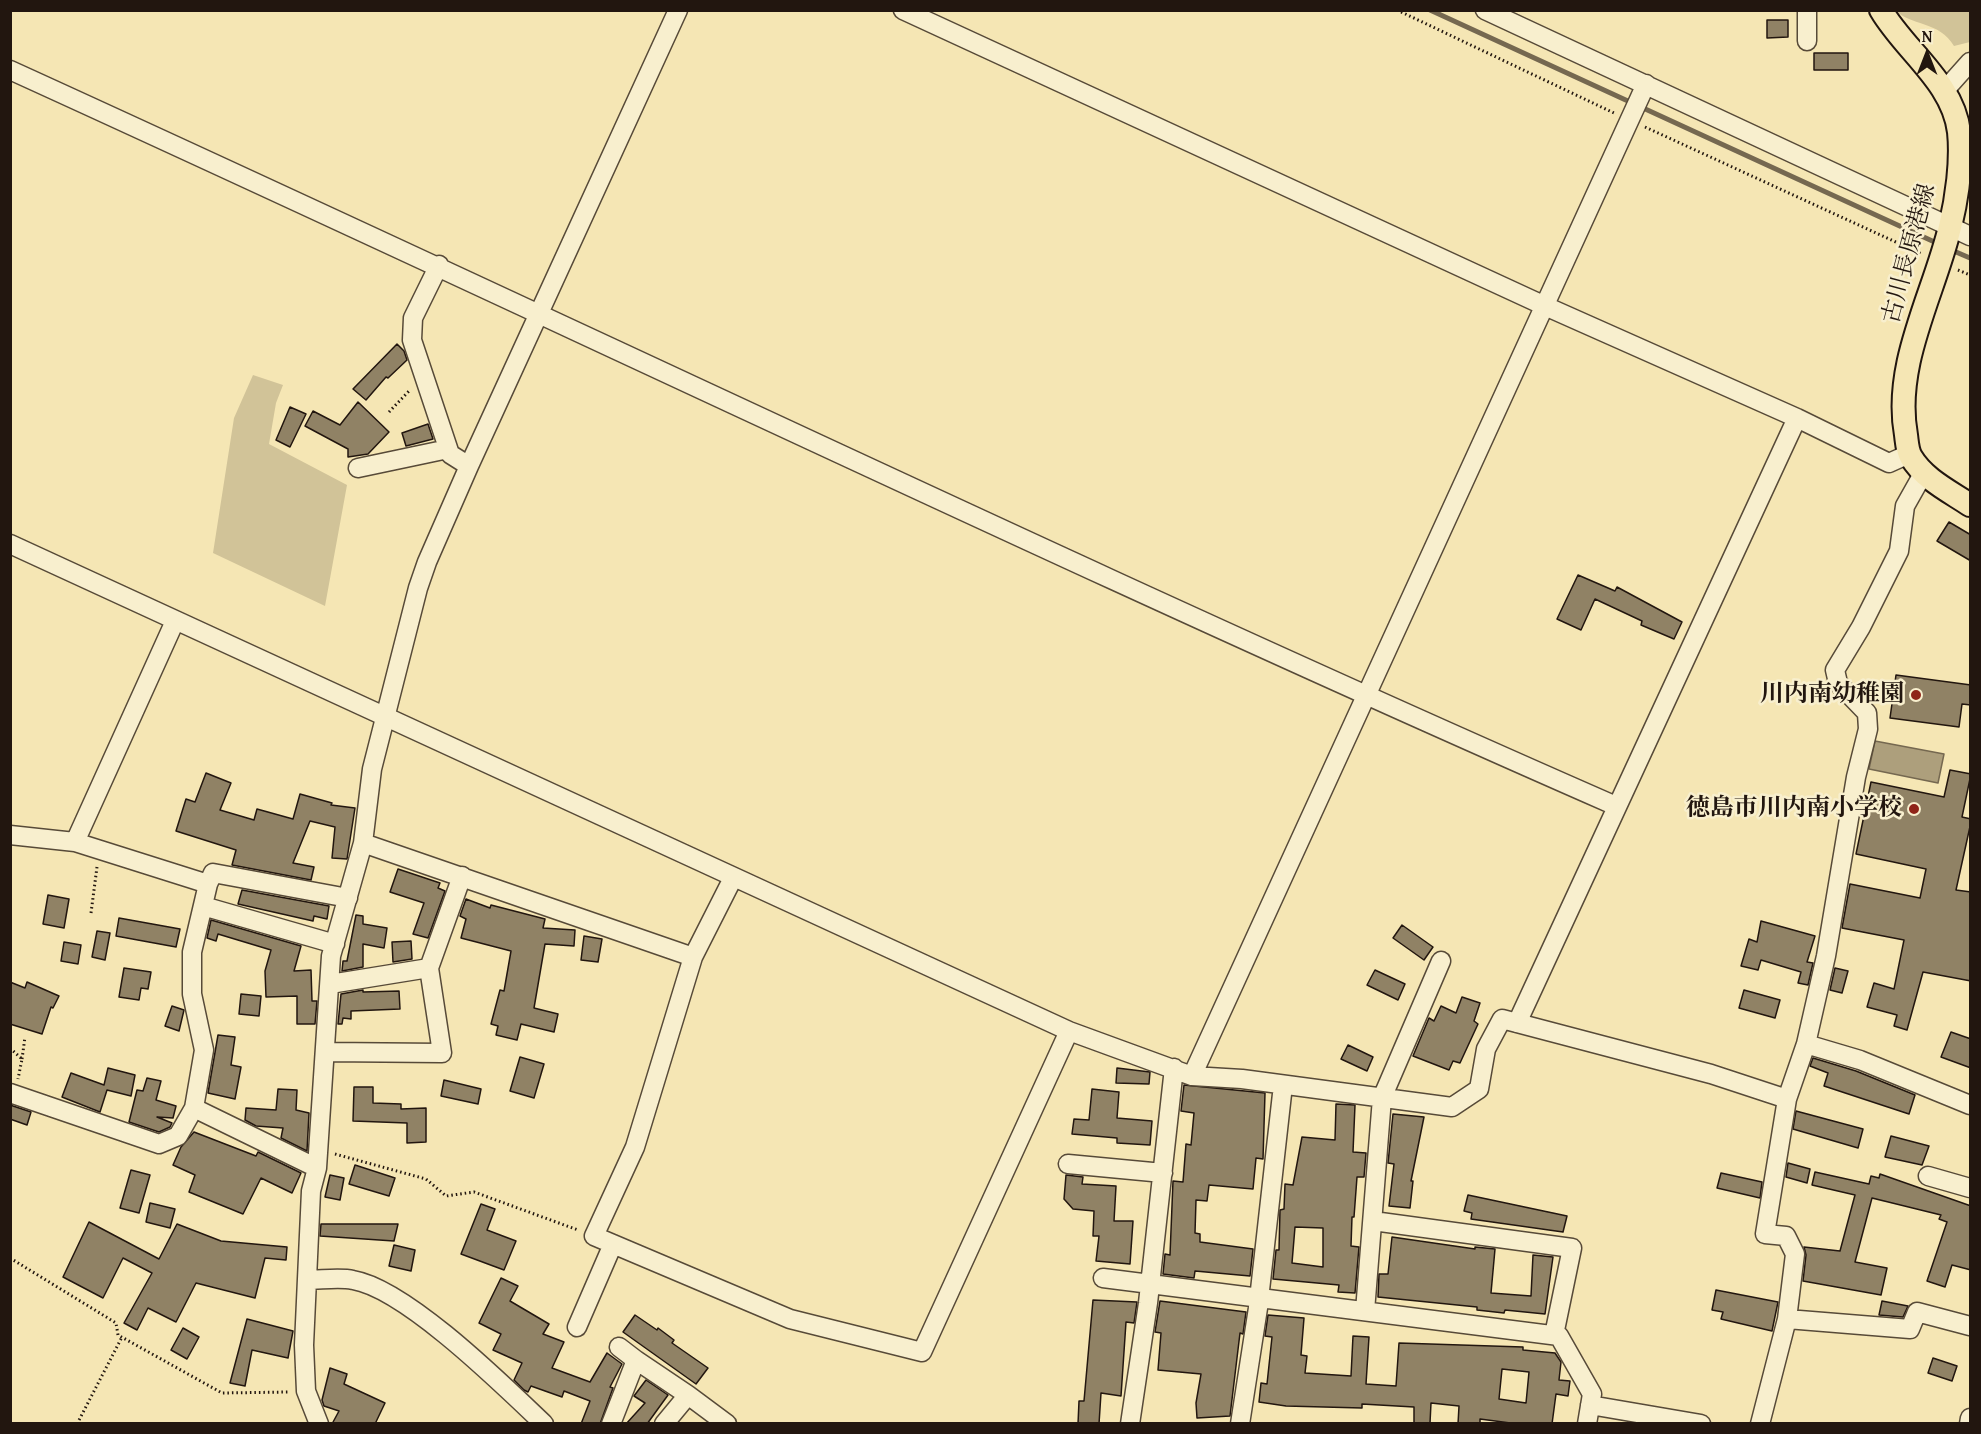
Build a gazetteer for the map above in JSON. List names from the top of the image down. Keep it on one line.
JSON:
{"streets":{"main road":["古川長原港線"]},"places":["川内南幼稚園","徳島市川内南小学校"],"north":"top"}
